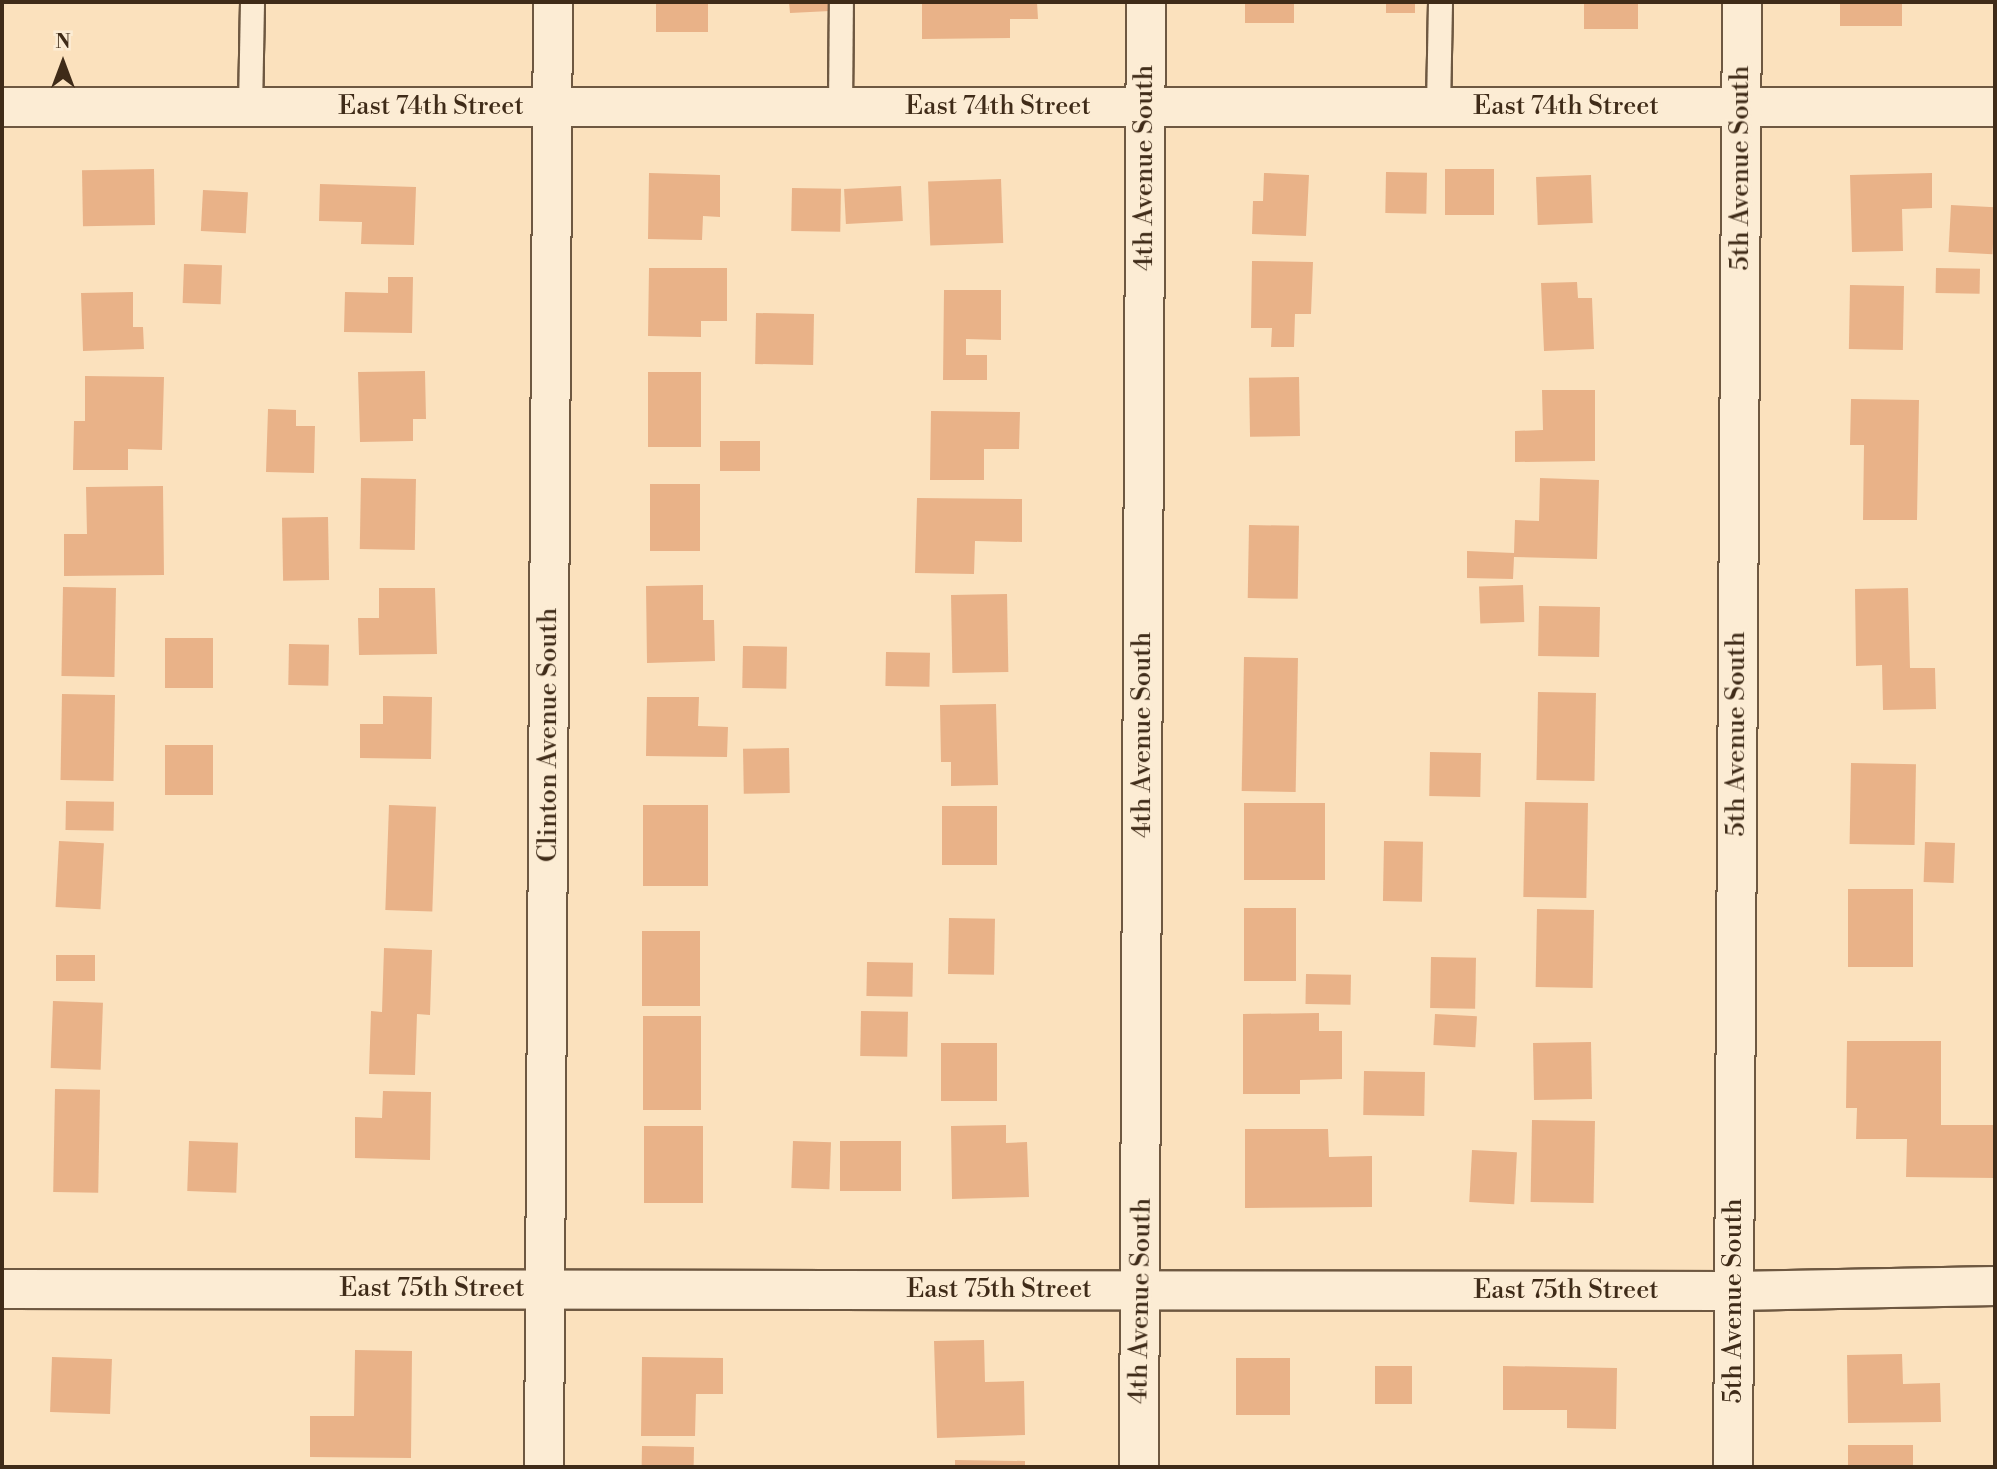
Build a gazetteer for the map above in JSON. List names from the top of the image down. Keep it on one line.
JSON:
{"streets":{"street":["East 74th Street","4th Avenue South","5th Avenue South","Clinton Avenue South","East 75th Street"]},"crossings":[["East 74th Street","4th Avenue South"],["East 74th Street","5th Avenue South"],["East 74th Street","Clinton Avenue South"],["4th Avenue South","East 75th Street"],["5th Avenue South","East 75th Street"],["Clinton Avenue South","East 75th Street"]],"north":"top"}
